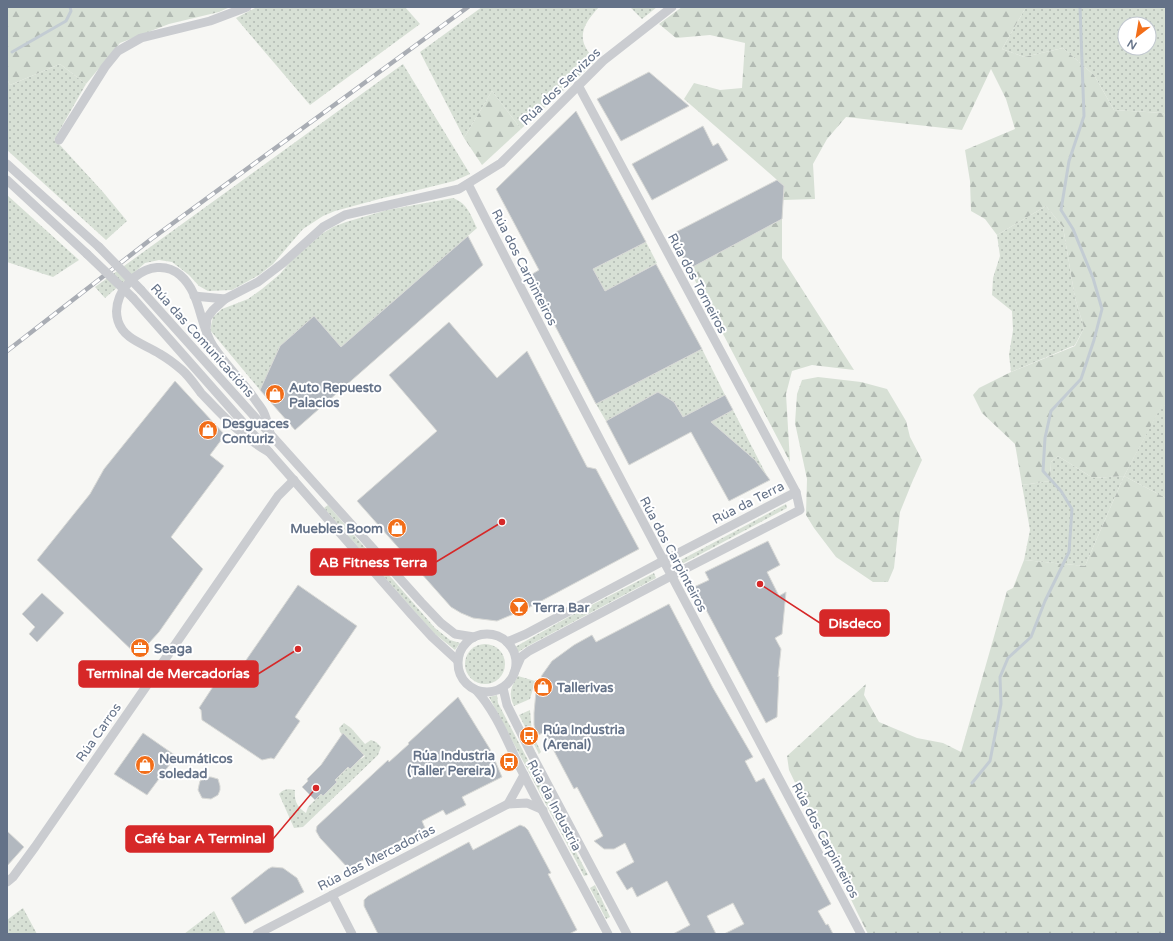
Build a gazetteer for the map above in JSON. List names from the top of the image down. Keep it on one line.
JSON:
{"streets":{"street":["Rúa dos Servizos","Rúa dos Carpinteiros","Rúa dos Torneiros","Rúa das Comunicacións","Rúa da Terra","Rúa Carros","Rúa da Industria","Rúa das Mercadorías"]},"crossings":[["Rúa dos Servizos","Rúa dos Carpinteiros"],["Rúa dos Servizos","Rúa dos Torneiros"],["Rúa dos Carpinteiros","Rúa da Terra"],["Rúa dos Torneiros","Rúa da Terra"],["Rúa das Comunicacións","Rúa da Terra"],["Rúa das Comunicacións","Rúa Carros"],["Rúa das Comunicacións","Rúa da Industria"],["Rúa da Terra","Rúa da Industria"],["Rúa da Industria","Rúa das Mercadorías"]],"places":{"shop":["Auto Repuesto Palacios","Desguaces Conturiz","Muebles Boom","Tallerivas","Neumáticos soledad"],"other":["AB Fitness Terra","Disdeco","Terminal de Mercadorías","Café bar A Terminal"],"bar":["Terra Bar"],"office":["Seaga"],"bus stop":["Rúa Industria (Arenal)","Rúa Industria (Taller Pereira)"]},"north":"bottom left"}
